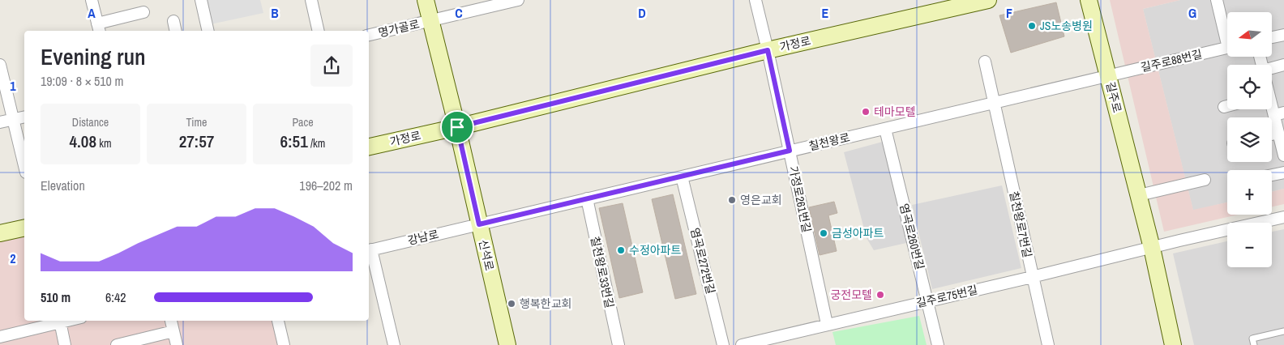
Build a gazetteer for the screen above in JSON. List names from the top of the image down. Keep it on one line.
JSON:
{"streets":{"street":["명가골로","가정로","길주로88번길","길주로","칠천왕로","가정로261번길","칠천왕로7번길","염곡로260번길","강남로","신석로","염곡로272번길","칠천왕로33번길","길주로75번길"]},"crossings":[["명가골로","신석로"],["가정로","가정로261번길"],["가정로","신석로"],["길주로88번길","길주로"],["길주로88번길","칠천왕로"],["길주로","칠천왕로"],["길주로","길주로75번길"],["칠천왕로","가정로261번길"],["칠천왕로","칠천왕로7번길"],["칠천왕로","염곡로260번길"],["칠천왕로","강남로"],["칠천왕로","신석로"],["칠천왕로","염곡로272번길"],["칠천왕로","칠천왕로33번길"],["가정로261번길","길주로75번길"],["칠천왕로7번길","길주로75번길"],["염곡로260번길","길주로75번길"],["강남로","신석로"]],"places":["JS노송병원","테마모텔","영은교회","금성아파트","수정아파트","궁전모텔","행복한교회"],"north":"left","page":{"map_buttons":["+","−"],"heading":["Evening run","19:09 · 8 × 510 m"],"stats":[["Distance","4.08 km"],["Time","27:57"],["Pace","6:51 /km"]],"chart":["Elevation","196–202 m"],"list":[{"name":"510 m","note":"6:42"}]},"grid":{"columns":["A","B","C","D","E","F","G"],"rows":["1","2"]}}
